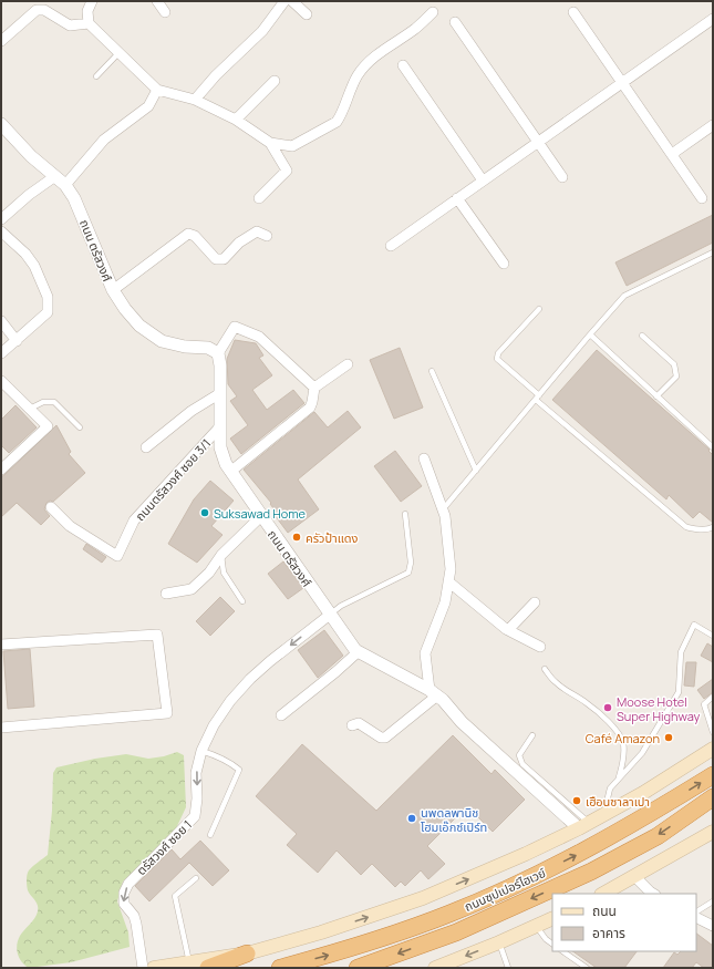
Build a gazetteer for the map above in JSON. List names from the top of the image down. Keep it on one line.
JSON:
{"streets":{"highway":["ถนนซุปเปอร์ไฮเวย์"],"street":["ถนน ตรัสวงศ์","ถนนตรัสวงศ์ ซอย 3/1","ตรัสวงศ์ ซอย 1"]},"crossings":[["ถนน ตรัสวงศ์","ถนนตรัสวงศ์ ซอย 3/1"],["ถนน ตรัสวงศ์","ตรัสวงศ์ ซอย 1"]],"one_way":["ตรัสวงศ์ ซอย 1"],"places":["Suksawad Home","ครัวป้าแดง","Moose Hotel Super Highway","Café Amazon","เฮือนซาลาเปา","นพดลพานิช โฮมเอ๊กซ์เปิร์ท"],"legend":["ถนน","อาคาร"]}
